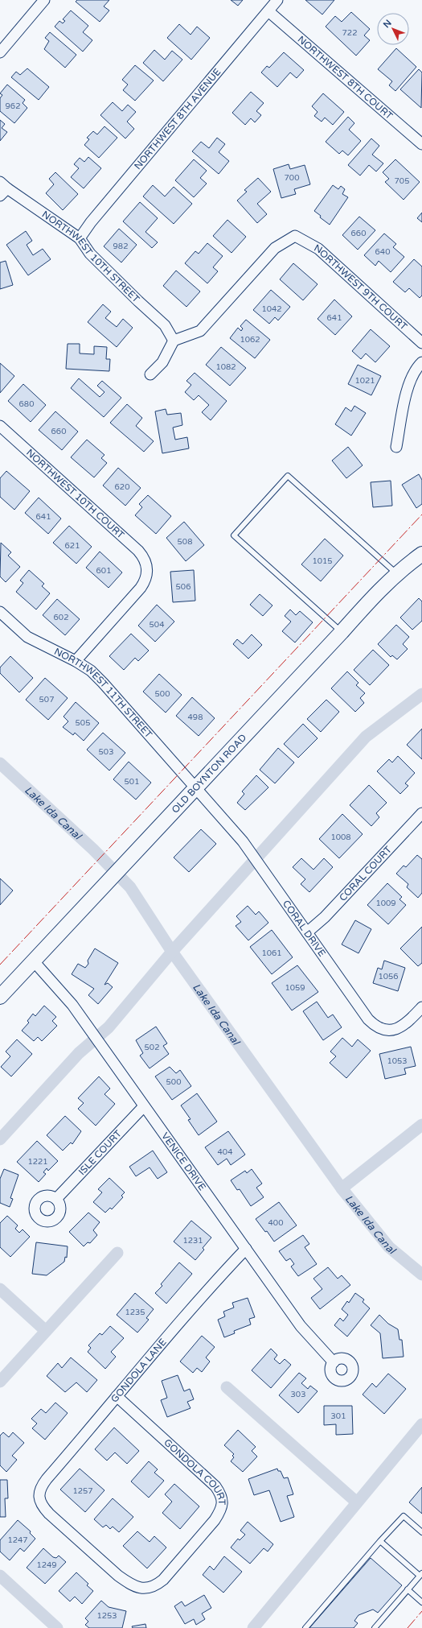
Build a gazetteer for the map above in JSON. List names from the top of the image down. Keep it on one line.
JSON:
{"streets":{"street":["NORTHWEST 8TH COURT","NORTHWEST 8TH AVENUE","NORTHWEST 10TH STREET","NORTHWEST 9TH COURT","NORTHWEST 10TH COURT","NORTHWEST 11TH STREET","OLD BOYNTON ROAD","CORAL COURT","CORAL DRIVE","ISLE COURT","VENICE DRIVE","GONDOLA LANE","GONDOLA COURT"]},"crossings":[["NORTHWEST 8TH COURT","NORTHWEST 8TH AVENUE"],["NORTHWEST 8TH AVENUE","NORTHWEST 10TH STREET"],["NORTHWEST 10TH STREET","NORTHWEST 9TH COURT"],["NORTHWEST 10TH COURT","NORTHWEST 11TH STREET"],["NORTHWEST 11TH STREET","OLD BOYNTON ROAD"],["NORTHWEST 11TH STREET","CORAL DRIVE"],["OLD BOYNTON ROAD","CORAL DRIVE"],["OLD BOYNTON ROAD","VENICE DRIVE"],["CORAL COURT","CORAL DRIVE"],["ISLE COURT","VENICE DRIVE"],["VENICE DRIVE","GONDOLA LANE"],["GONDOLA LANE","GONDOLA COURT"]],"water":["Lake Ida Canal"],"house_numbers":["722","962","700","705","660","982","640","1042","641","1062","1082","1021","680","660","620","641","508","621","1015","601","506","602","504","500","507","498","505","503","501","1008","1009","1061","1056","1059","502","1053","500","404","1221","400","1231","1235","303","301","1257","1247","1249","1253"],"north":"top left"}
